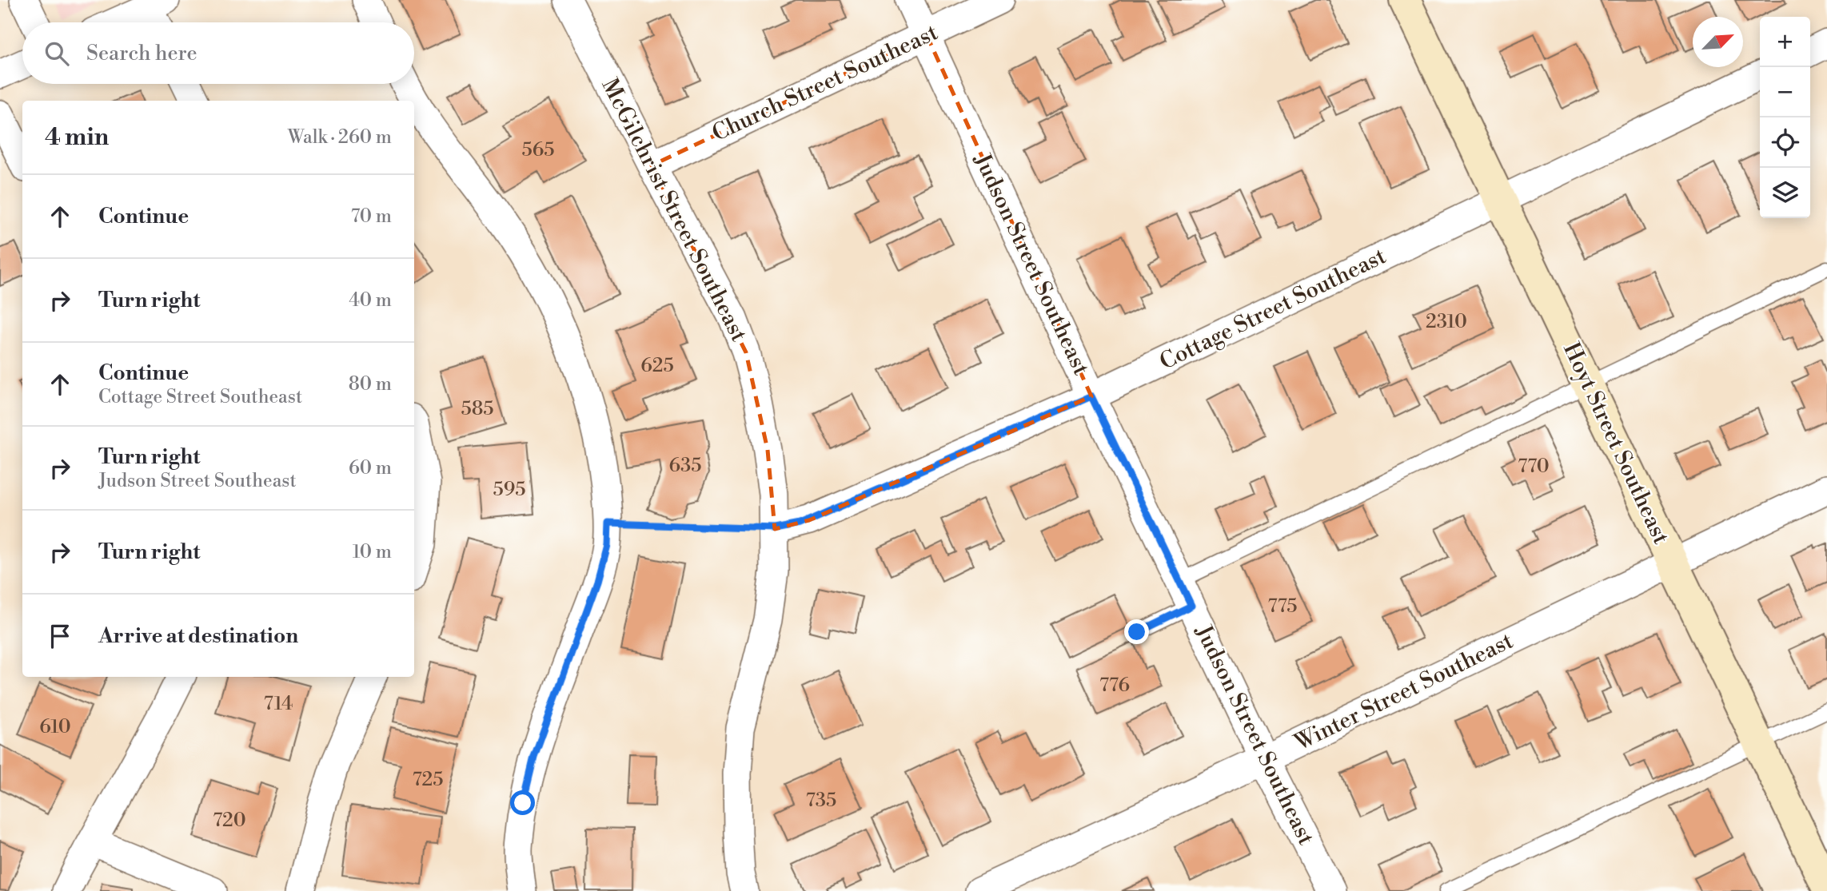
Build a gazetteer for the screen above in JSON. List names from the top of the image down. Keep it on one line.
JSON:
{"streets":{"street":["Church Street Southeast","McGilchrist Street Southeast","Judson Street Southeast","Cottage Street Southeast","Hoyt Street Southeast","Winter Street Southeast"]},"crossings":[["Church Street Southeast","McGilchrist Street Southeast"],["Church Street Southeast","Judson Street Southeast"],["McGilchrist Street Southeast","Cottage Street Southeast"],["Judson Street Southeast","Cottage Street Southeast"],["Judson Street Southeast","Winter Street Southeast"],["Cottage Street Southeast","Hoyt Street Southeast"],["Hoyt Street Southeast","Winter Street Southeast"]],"house_numbers":["565","2310","625","585","635","770","595","775","776","714","610","725","735","720"],"north":"top right","page":{"map_buttons":["+","−"],"search":"Search here","heading":["4 min","Walk · 260 m"],"list":[["Continue","70 m"],["Turn right","40 m"],["Continue","Cottage Street Southeast","80 m"],["Turn right","Judson Street Southeast","60 m"],["Turn right","10 m"],"Arrive at destination"]}}
